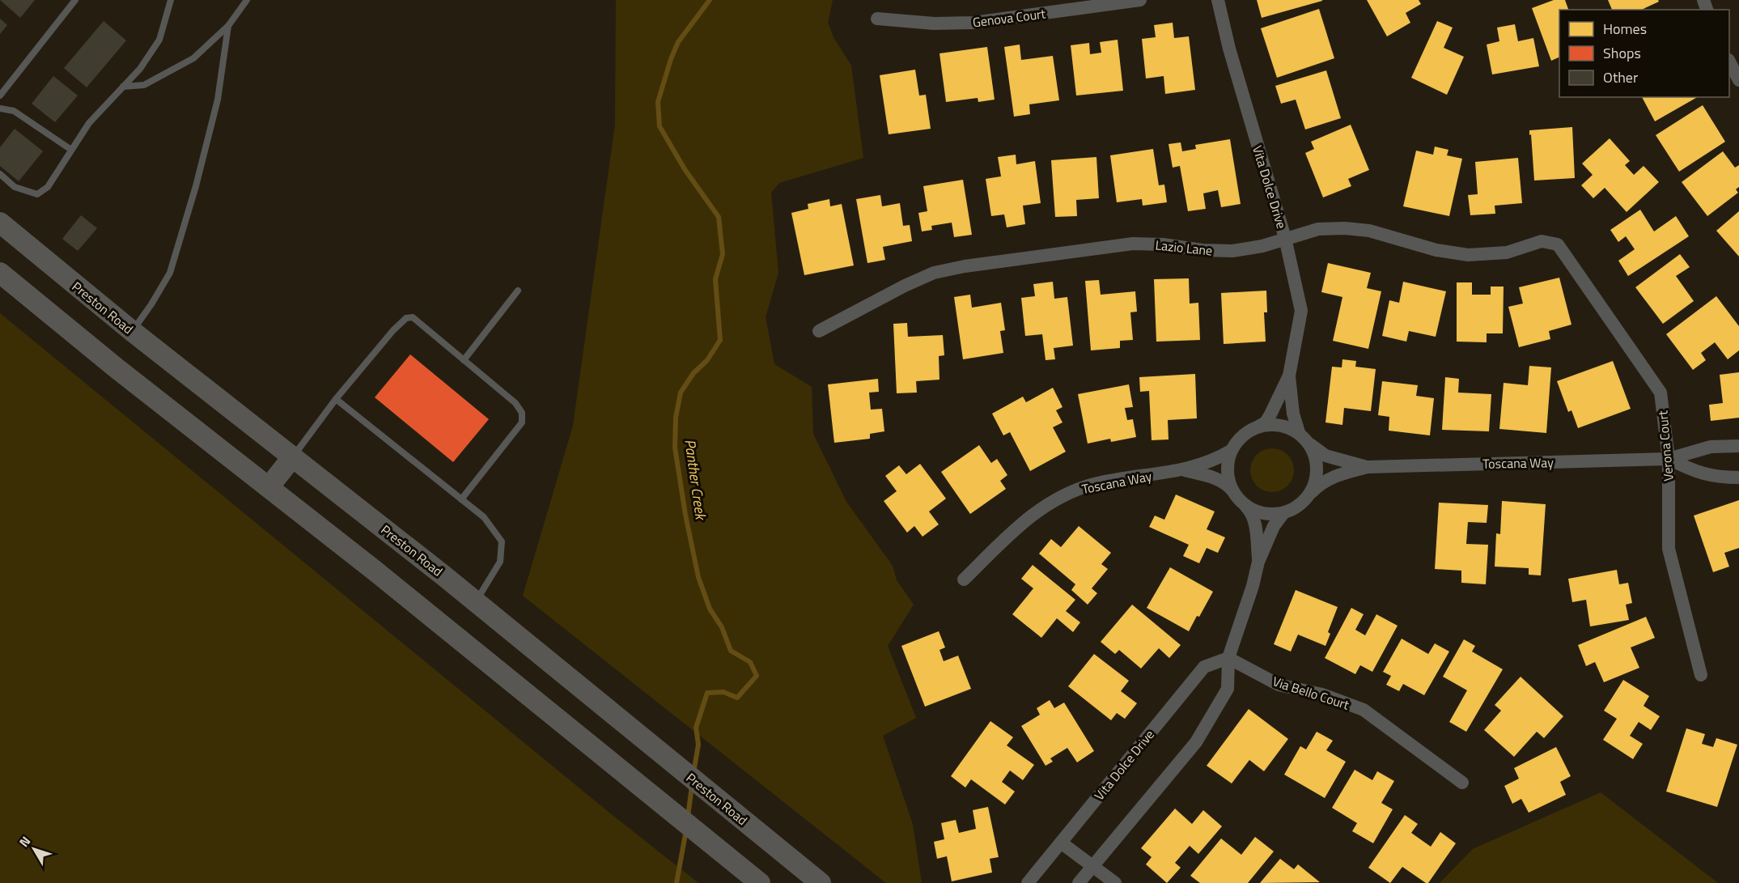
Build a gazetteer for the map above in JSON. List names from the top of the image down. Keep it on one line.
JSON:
{"streets":{"main road":["Preston Road"],"street":["Genova Court","Vita Dolce Drive","Lazio Lane","Verona Court","Toscana Way","Via Bello Court"]},"crossings":[["Vita Dolce Drive","Lazio Lane"],["Vita Dolce Drive","Toscana Way"],["Vita Dolce Drive","Via Bello Court"],["Lazio Lane","Verona Court"],["Verona Court","Toscana Way"]],"water":["Panther Creek"],"legend":["Homes","Shops","Other"],"north":"top left"}
